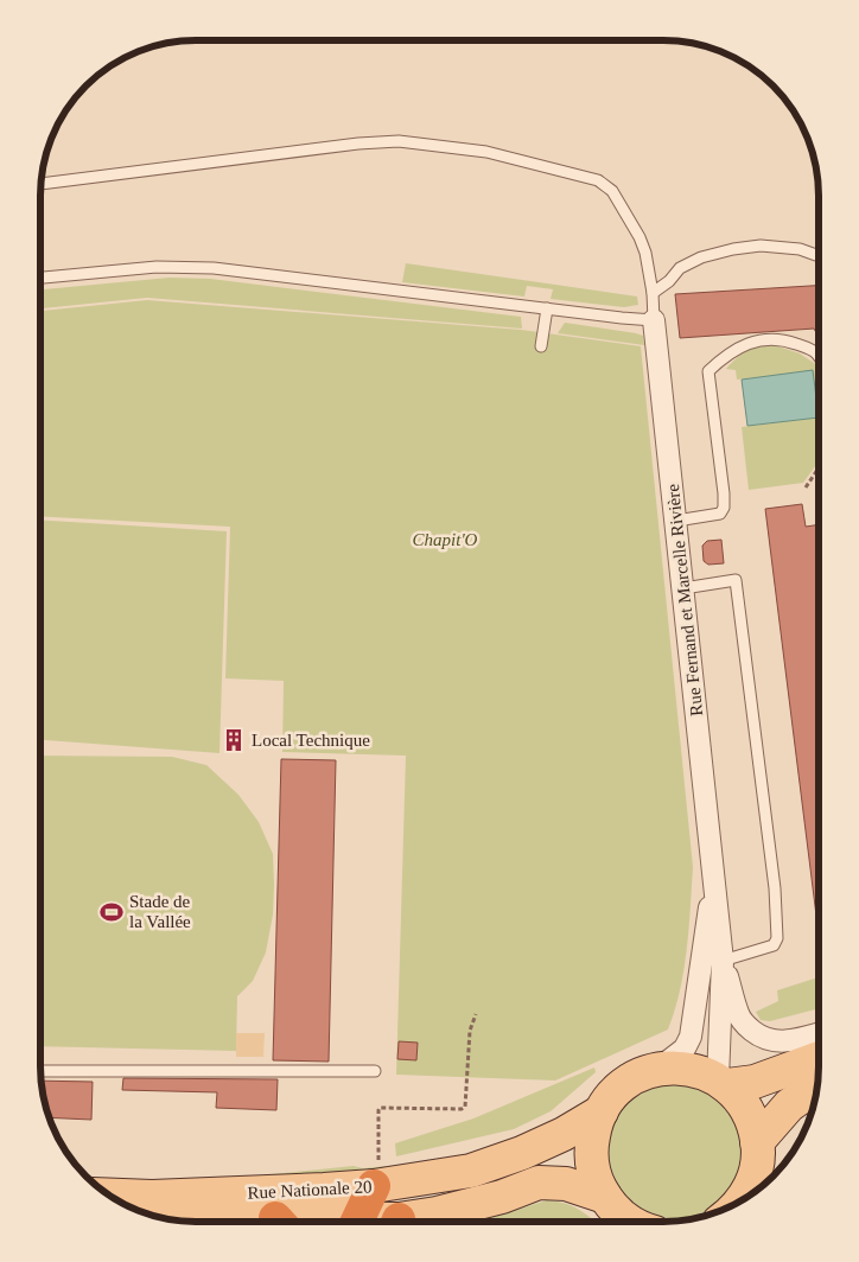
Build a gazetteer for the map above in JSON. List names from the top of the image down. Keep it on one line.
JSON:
{"streets":{"main road":["Rue Nationale 20"],"street":["Rue Fernand et Marcelle Rivière"]},"crossings":[["Rue Fernand et Marcelle Rivière","Rue Nationale 20"]],"parks":["Chapit'O"],"places":{"building":["Local Technique"],"sports":["Stade de la Vallée"]}}
